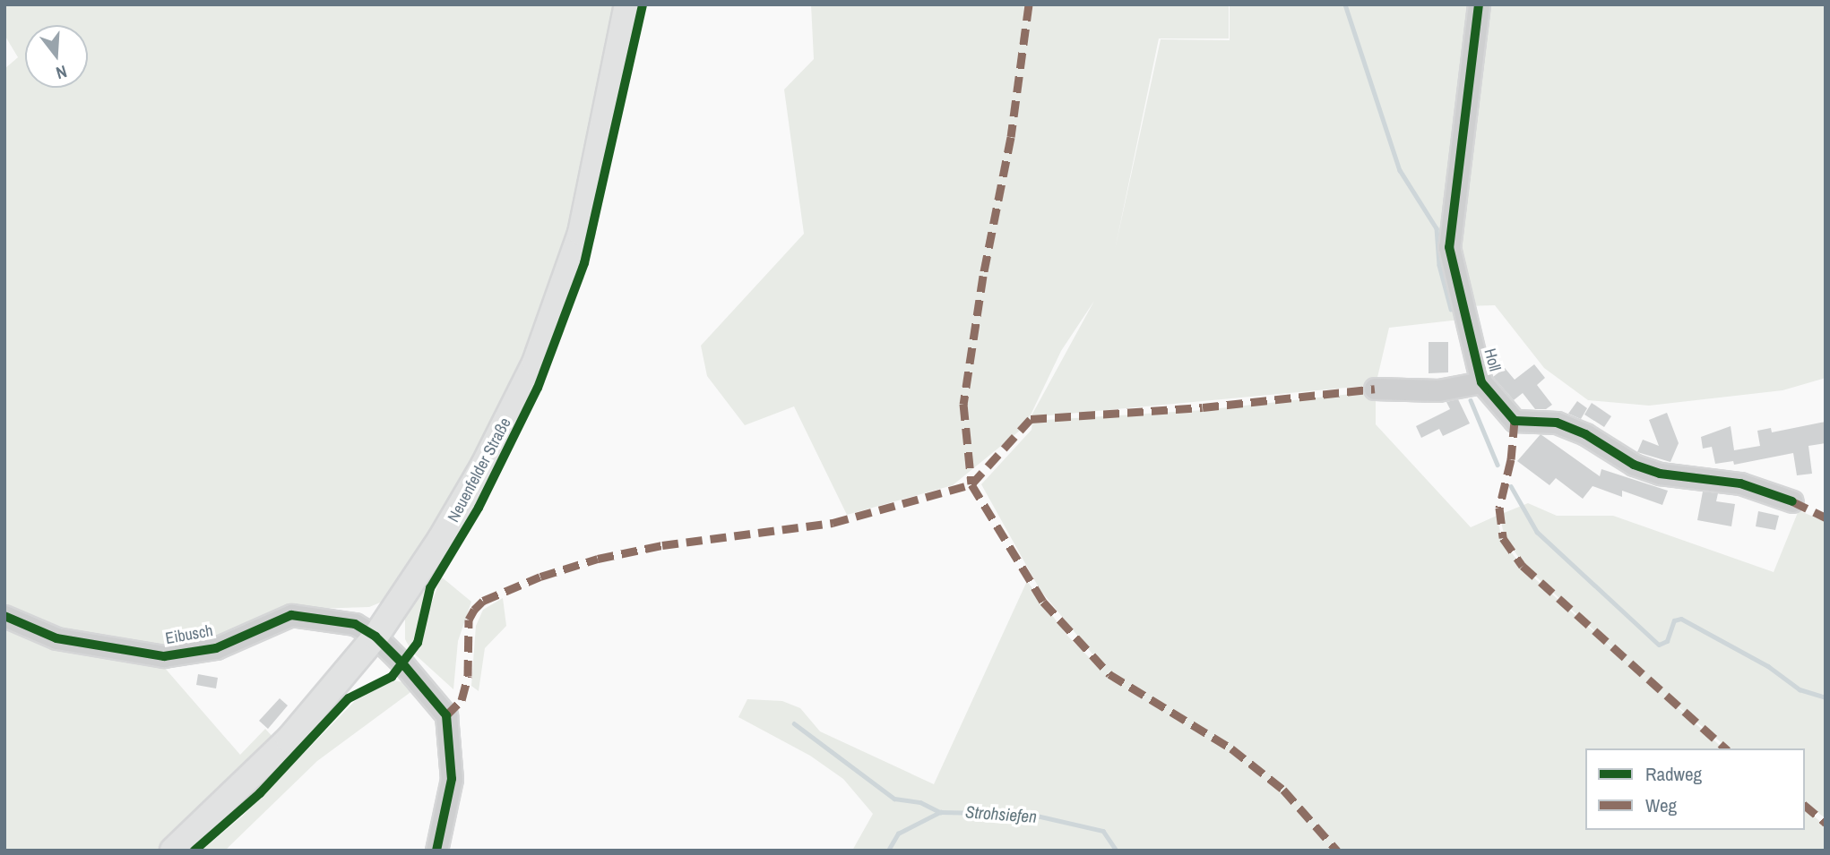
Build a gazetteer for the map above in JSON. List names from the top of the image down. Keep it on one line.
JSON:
{"streets":{"main road":["Neuenfelder Straße"],"street":["Holl","Eibusch"]},"crossings":[["Neuenfelder Straße","Eibusch"]],"water":["Strohsiefen"],"legend":["Radweg","Weg"],"north":"bottom"}
